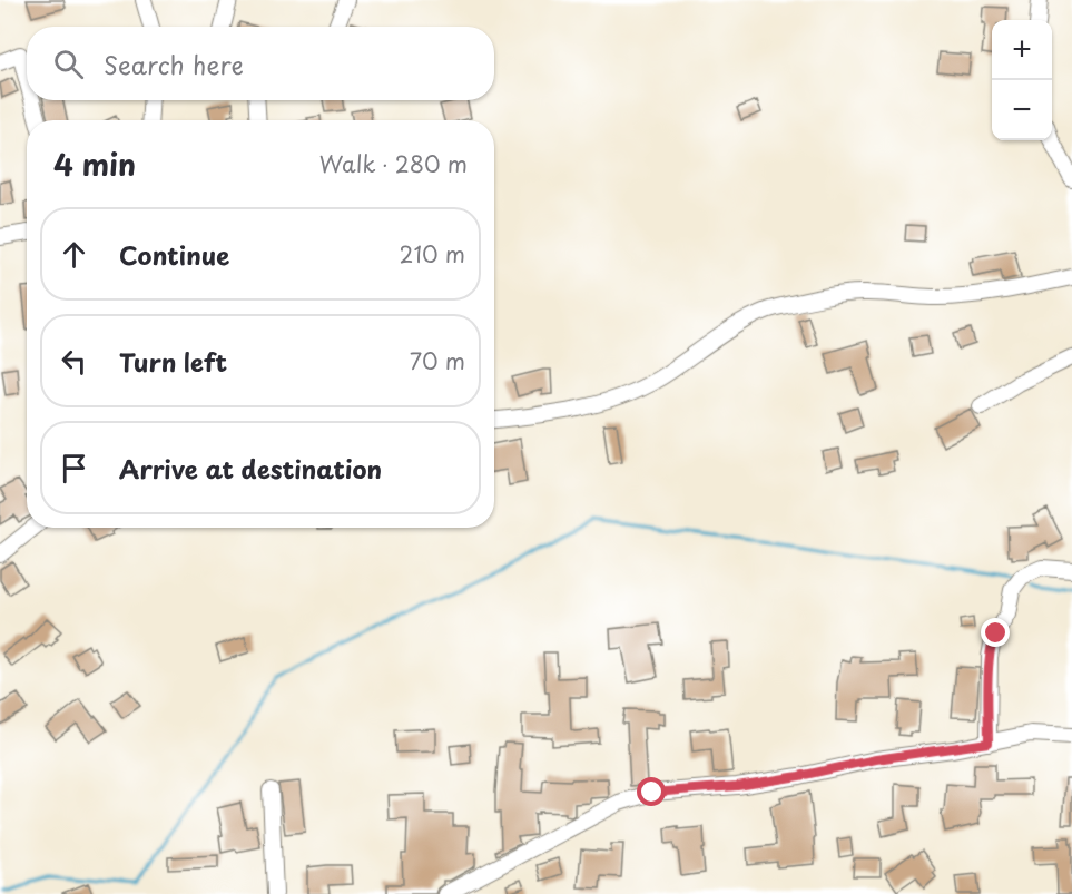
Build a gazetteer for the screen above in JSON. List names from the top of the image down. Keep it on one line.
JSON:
{"page":{"map_buttons":["+","−"],"search":"Search here","heading":["4 min","Walk · 280 m"],"list":[["Continue","210 m"],["Turn left","70 m"],"Arrive at destination"]}}
